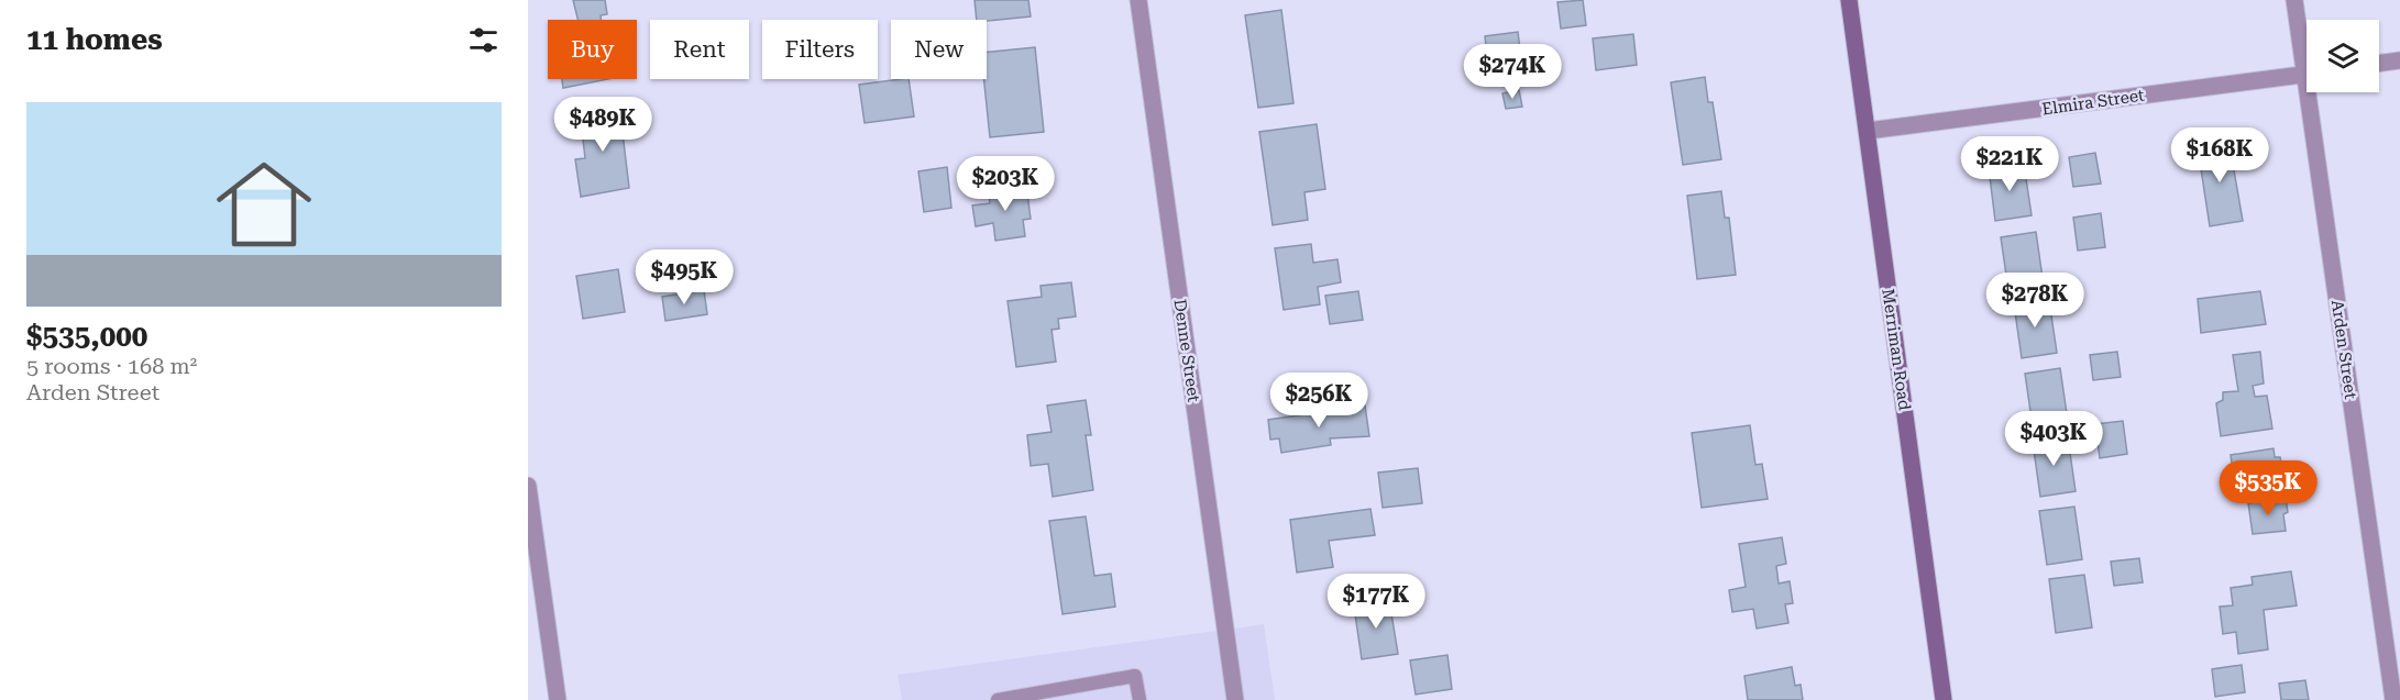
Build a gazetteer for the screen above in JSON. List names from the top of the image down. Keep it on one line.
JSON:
{"streets":{"main road":["Merriman Road"],"street":["Elmira Street","Arden Street","Denne Street"]},"crossings":[["Elmira Street","Merriman Road"]],"page":{"heading":"11 homes","chip":["Buy","Rent","Filters","New"],"price":["$274K","$489K","$168K","$221K","$203K","$495K","$278K","$256K","$403K","$535K","$177K"],"list":[{"name":"$535,000","note":"5 rooms · 168 m² · Arden Street"}]}}
